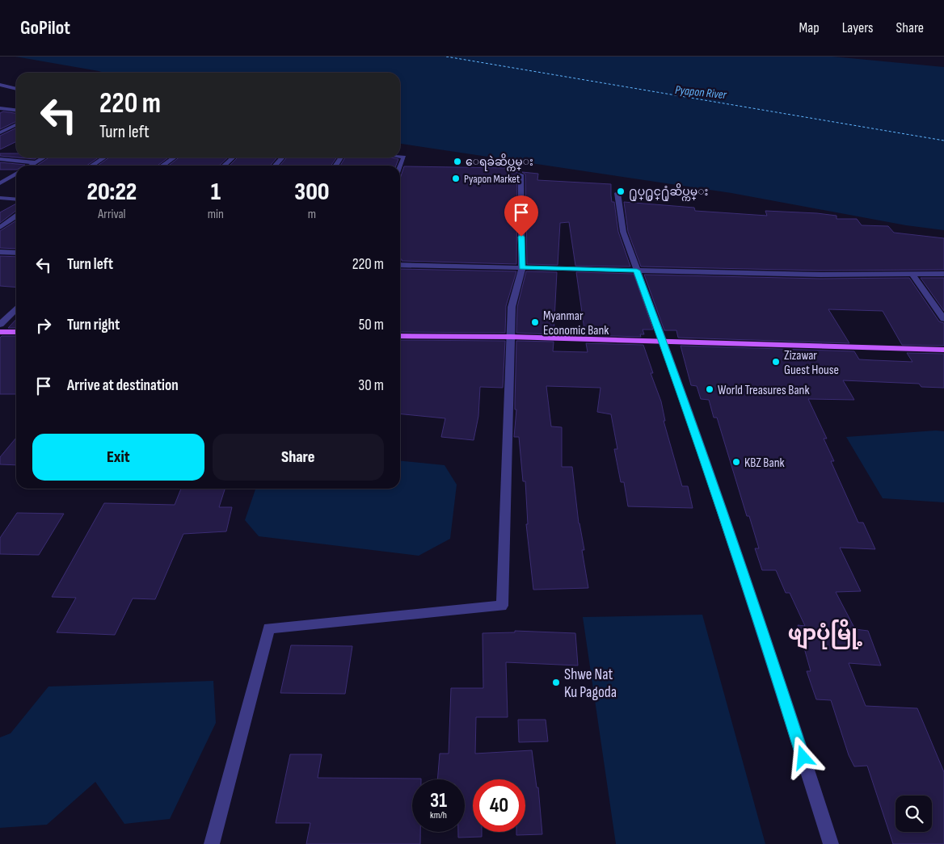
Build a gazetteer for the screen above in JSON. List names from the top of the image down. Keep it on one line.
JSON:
{"districts":["ဖျာပုံမြို့"],"water":["Pyapon River"],"places":["ေရခဲဆိပ္ကမ္း","Pyapon Market","႐ုပ္႐ွင္႐ုံဆိပ္ကမ္း","Myanmar Economic Bank","Zizawar Guest House","World Treasures Bank","KBZ Bank","Shwe Nat Ku Pagoda"],"page":{"header":"GoPilot","nav":["Map","Layers","Share"],"turn":["220 m","Turn left"],"eta":["20:22","Arrival","1","min","300","m"],"list":[{"name":"Turn left","value":"220 m"},{"name":"Turn right","value":"50 m"},{"name":"Arrive at destination","value":"30 m"}],"buttons":["Exit","Share"],"speed":"31 km/h","limit":"40"}}
